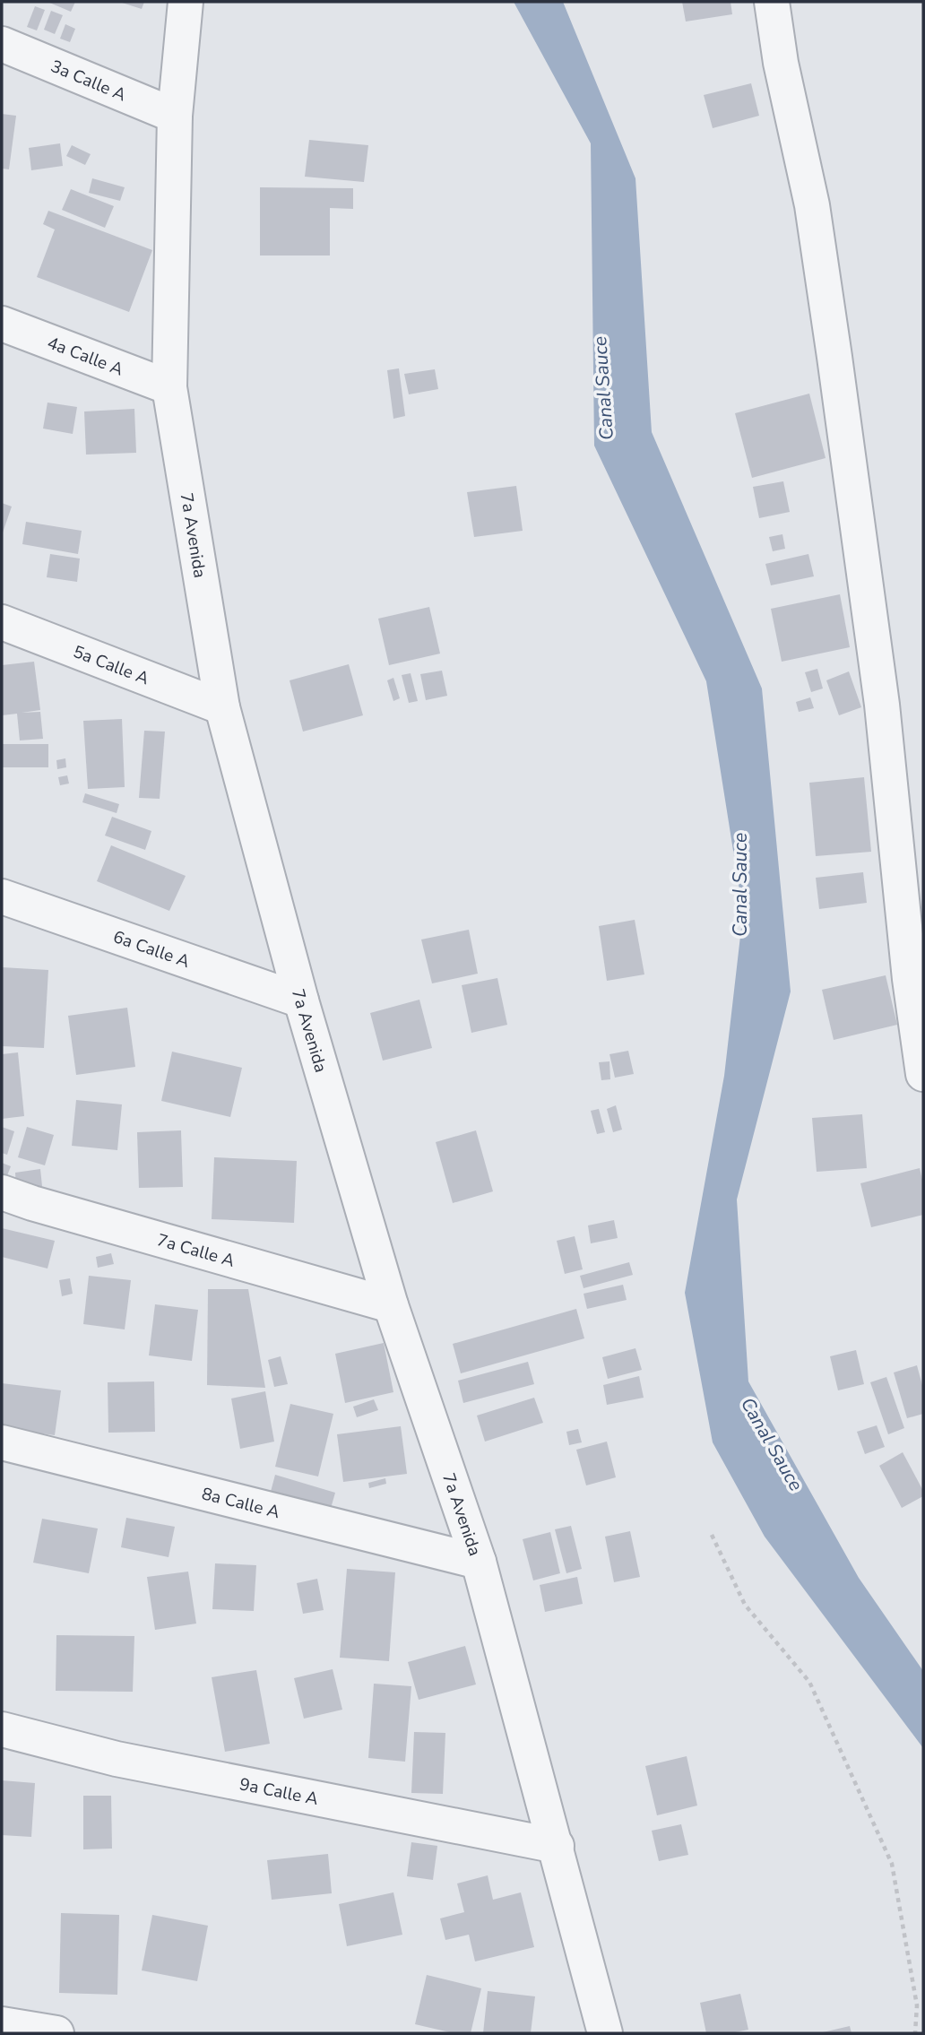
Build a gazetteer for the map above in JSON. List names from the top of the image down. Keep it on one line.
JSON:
{"streets":{"street":["3a Calle A","4a Calle A","7a Avenida","5a Calle A","6a Calle A","7a Calle A","8a Calle A","9a Calle A"]},"crossings":[["3a Calle A","7a Avenida"],["4a Calle A","7a Avenida"],["7a Avenida","5a Calle A"],["7a Avenida","6a Calle A"],["7a Avenida","7a Calle A"],["7a Avenida","8a Calle A"],["7a Avenida","9a Calle A"]],"water":["Canal Sauce"]}
